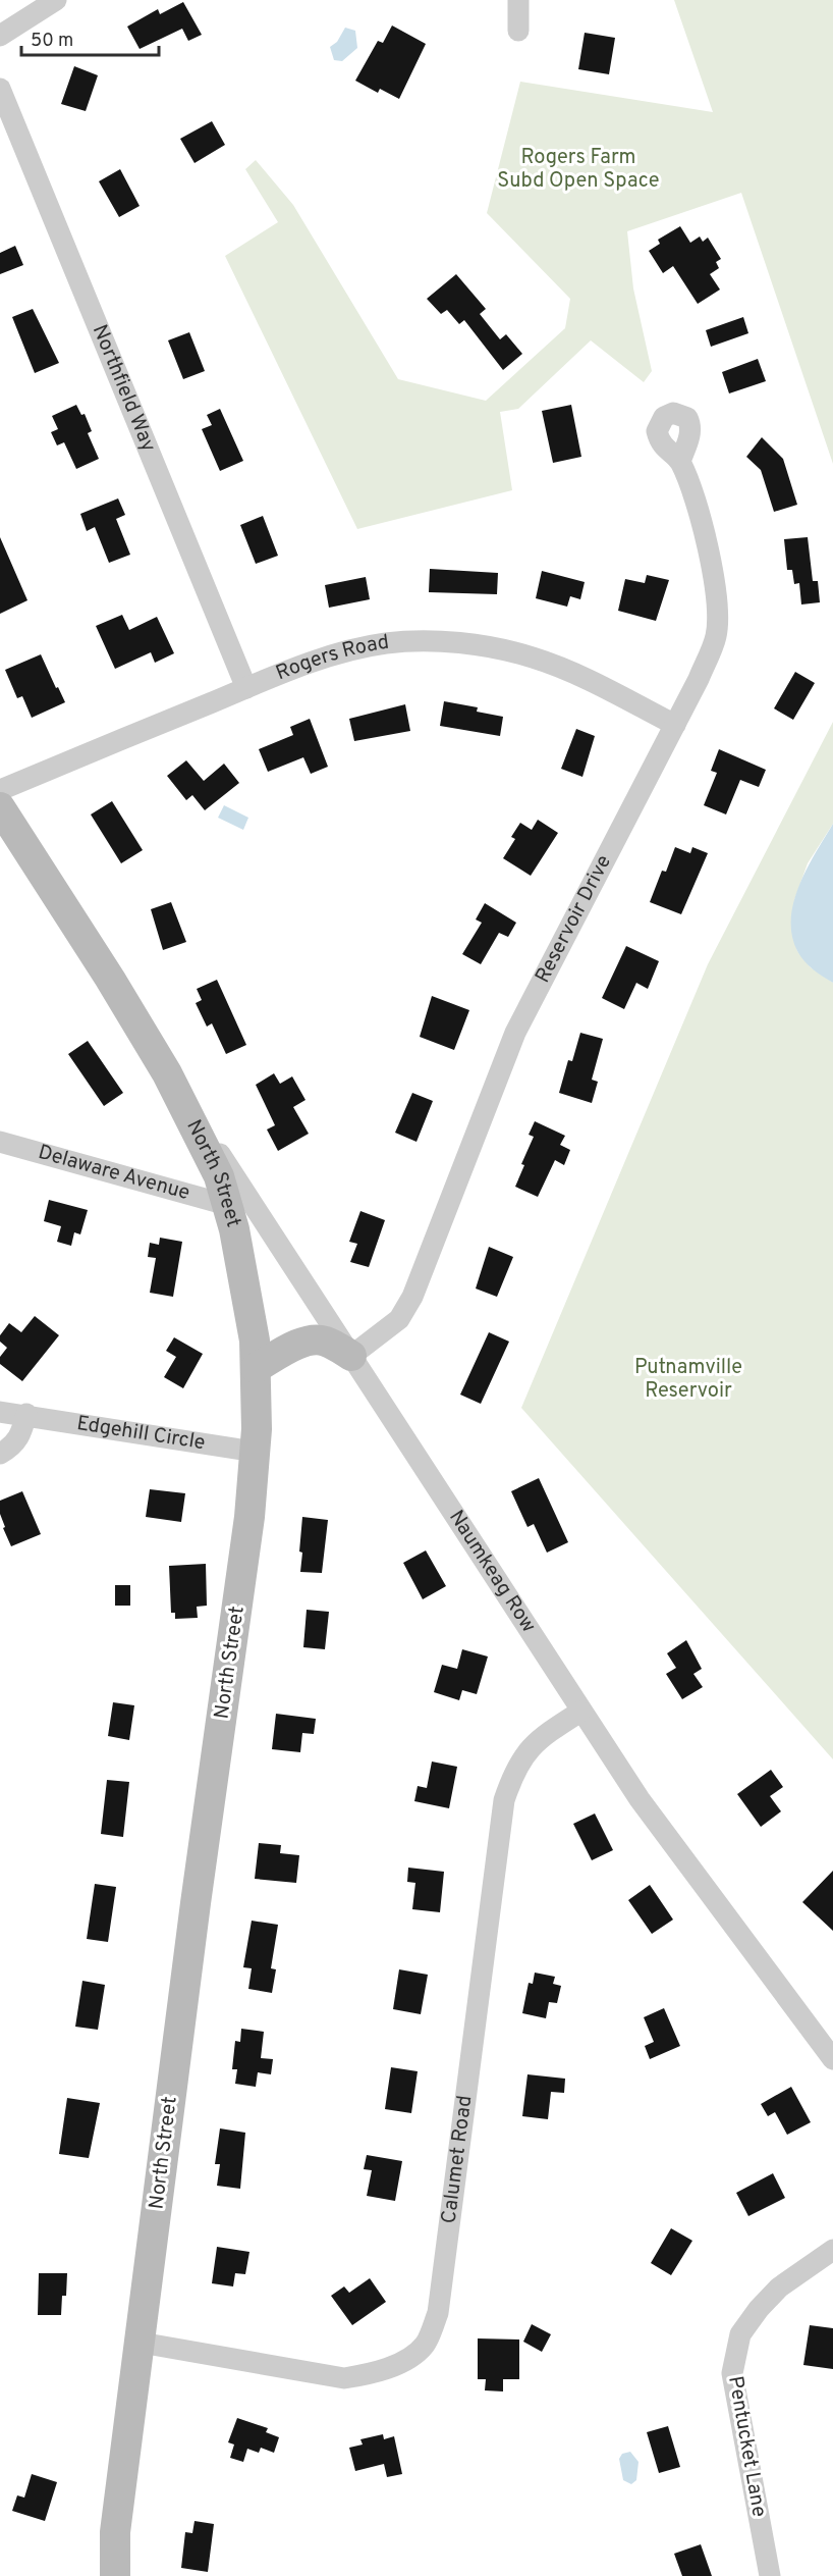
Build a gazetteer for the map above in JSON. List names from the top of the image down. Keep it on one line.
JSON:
{"streets":{"street":["Northfield Way","Rogers Road","Reservoir Drive","Delaware Avenue","North Street","Edgehill Circle","Naumkeag Row","Calumet Road","Pentucket Lane"]},"crossings":[["Northfield Way","Rogers Road"],["Rogers Road","Reservoir Drive"],["Reservoir Drive","Naumkeag Row"],["Delaware Avenue","North Street"],["North Street","Edgehill Circle"],["North Street","Naumkeag Row"],["North Street","Calumet Road"],["Naumkeag Row","Calumet Road"]],"parks":["Rogers Farm Subd Open Space","Putnamville Reservoir"],"scale_bar":"50 m"}
